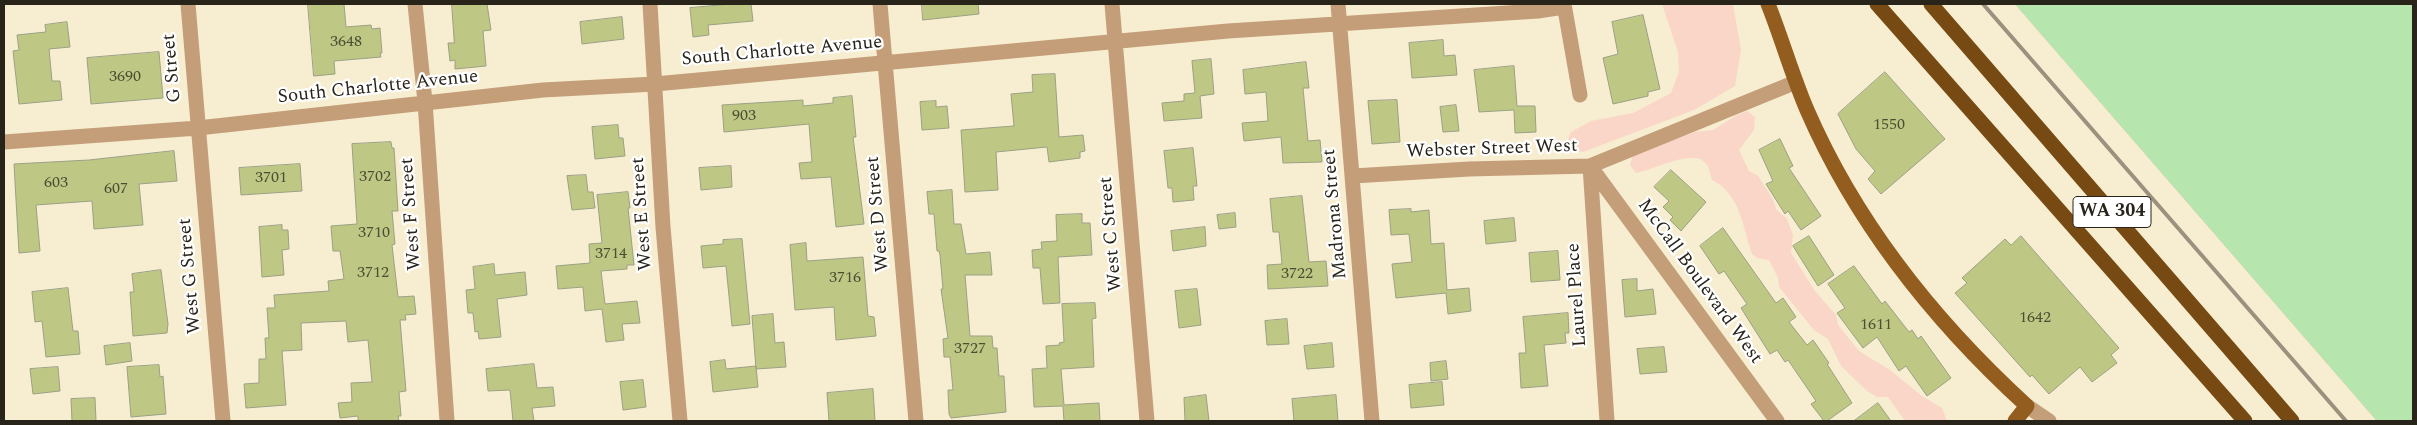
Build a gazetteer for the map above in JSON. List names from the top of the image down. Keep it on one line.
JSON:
{"streets":{"highway":["WA 304"],"street":["South Charlotte Avenue","G Street","Webster Street West","West F Street","West E Street","West D Street","Madrona Street","West C Street","West G Street","McCall Boulevard West","Laurel Place"]},"crossings":[["South Charlotte Avenue","G Street"],["South Charlotte Avenue","West F Street"],["South Charlotte Avenue","West E Street"],["South Charlotte Avenue","West D Street"],["South Charlotte Avenue","Madrona Street"],["South Charlotte Avenue","West C Street"],["South Charlotte Avenue","West G Street"],["G Street","West G Street"],["Webster Street West","Madrona Street"],["Webster Street West","McCall Boulevard West"],["Webster Street West","Laurel Place"],["McCall Boulevard West","Laurel Place"]],"house_numbers":["3648","3690","903","1550","3702","3701","603","607","3710","3714","3712","3722","3716","1642","1611","3727"]}
